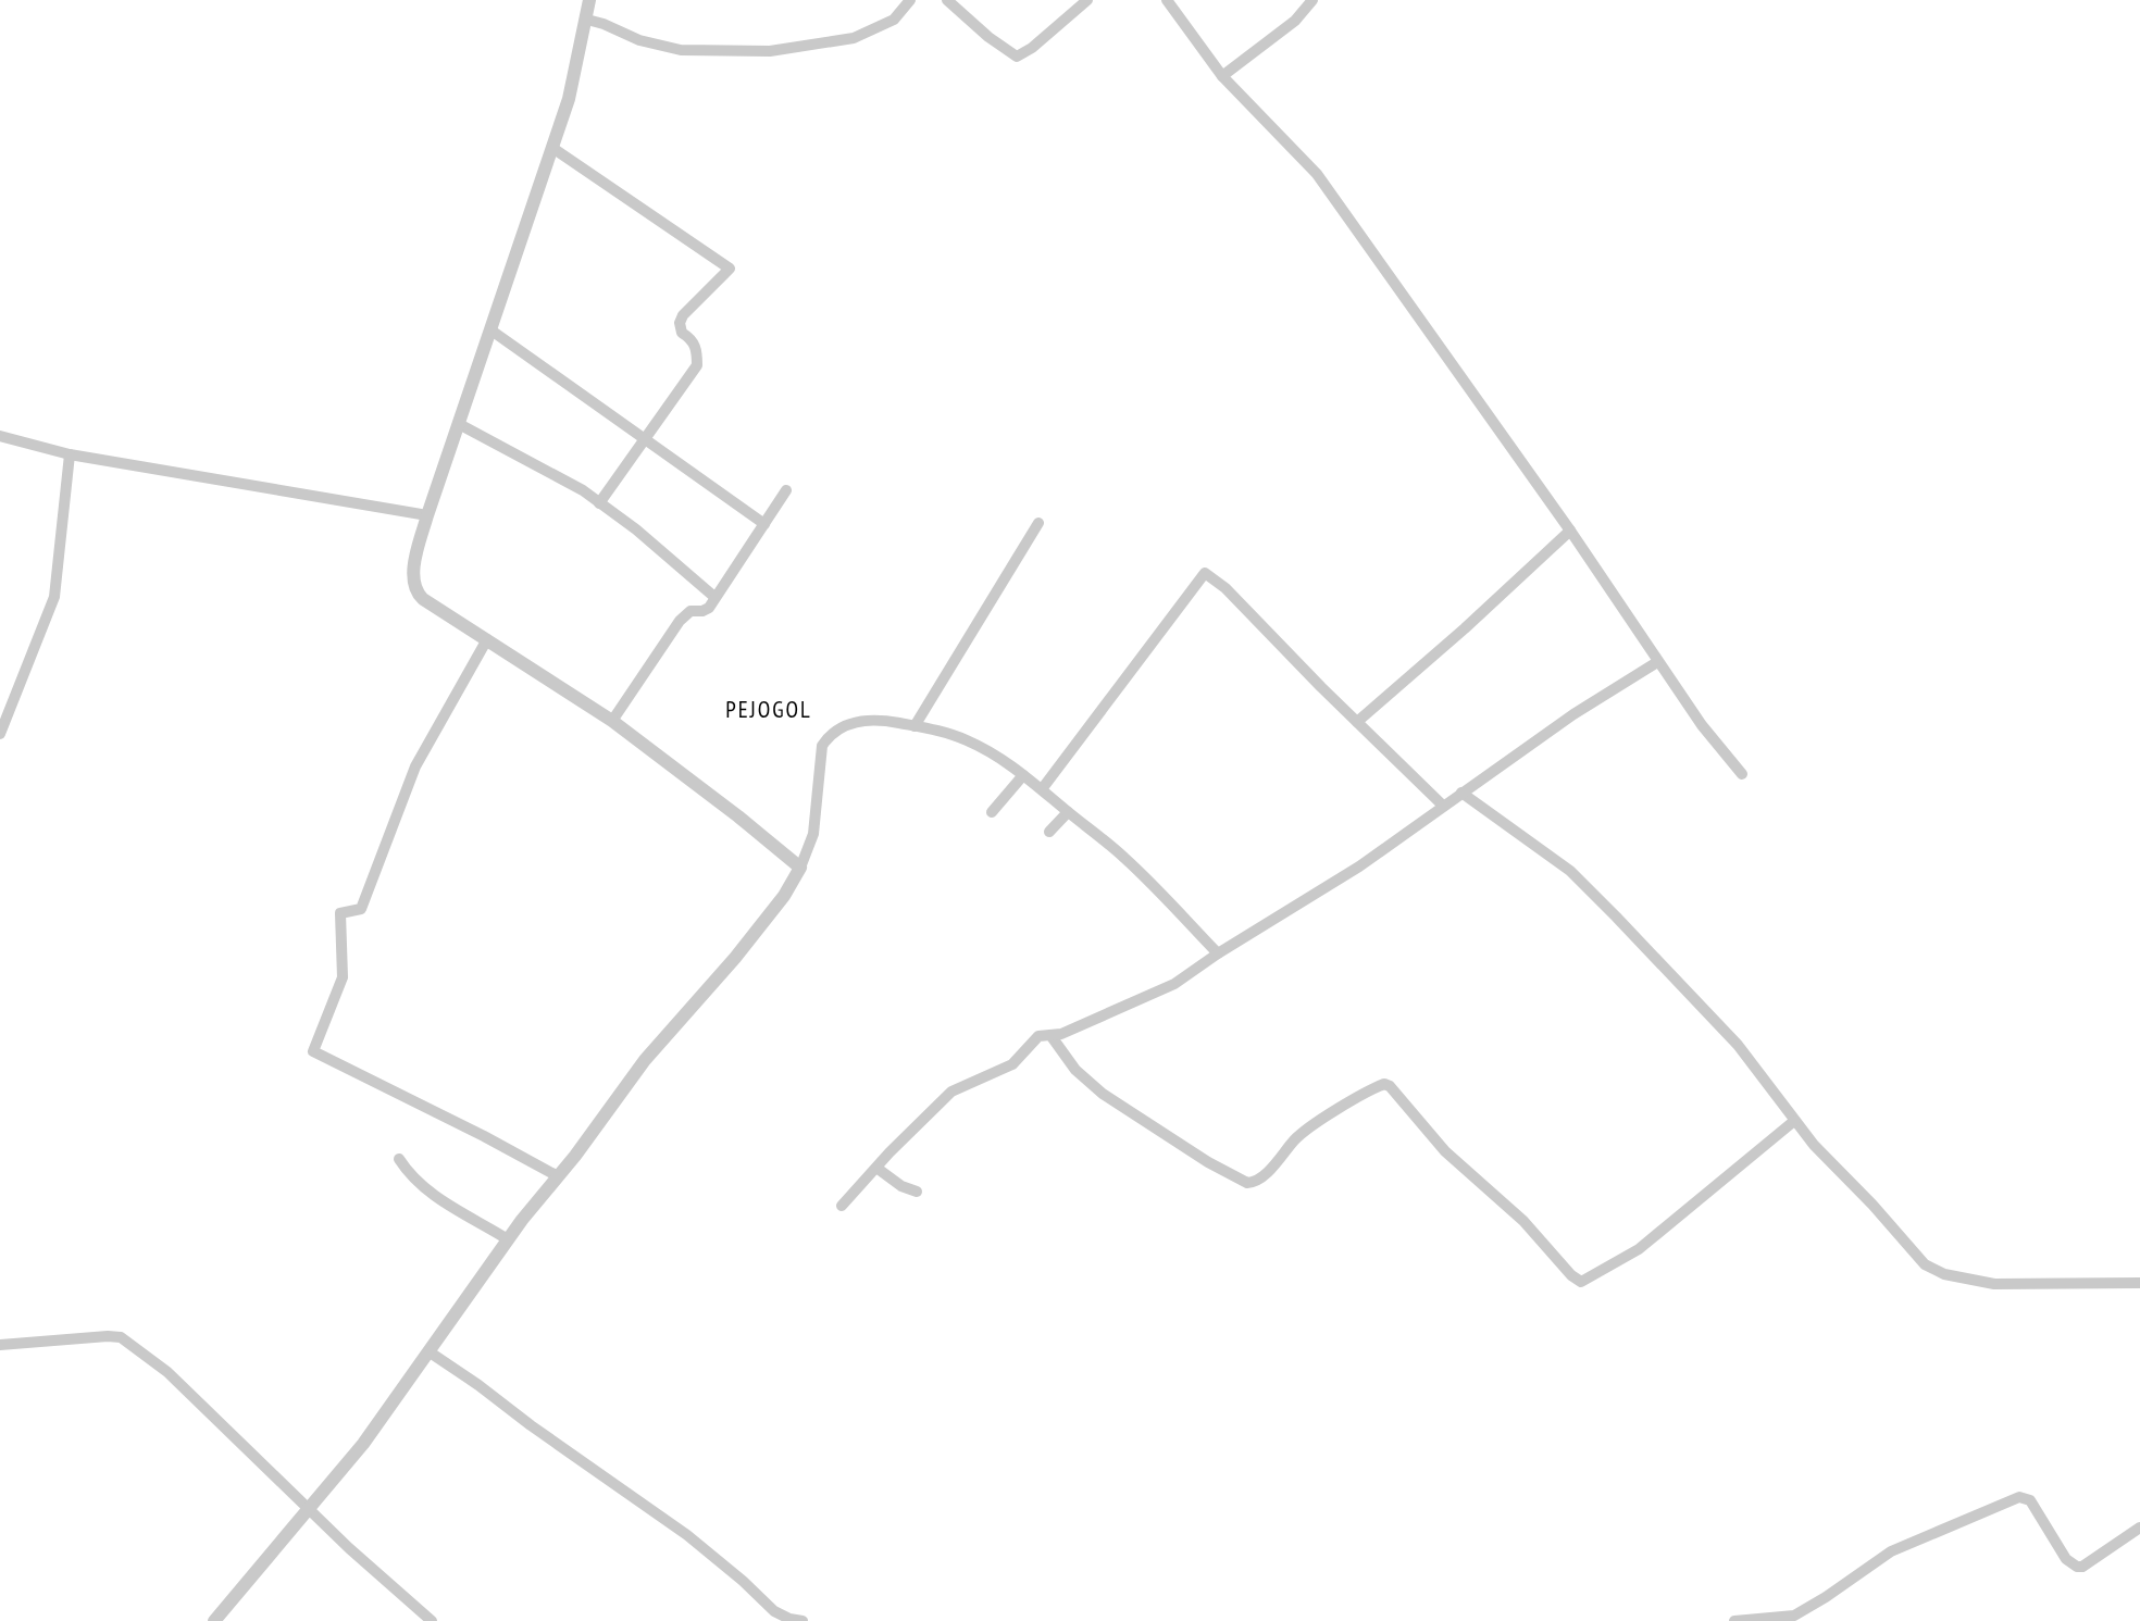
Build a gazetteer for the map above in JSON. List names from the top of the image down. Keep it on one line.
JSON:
{"districts":["PEJOGOL"]}
